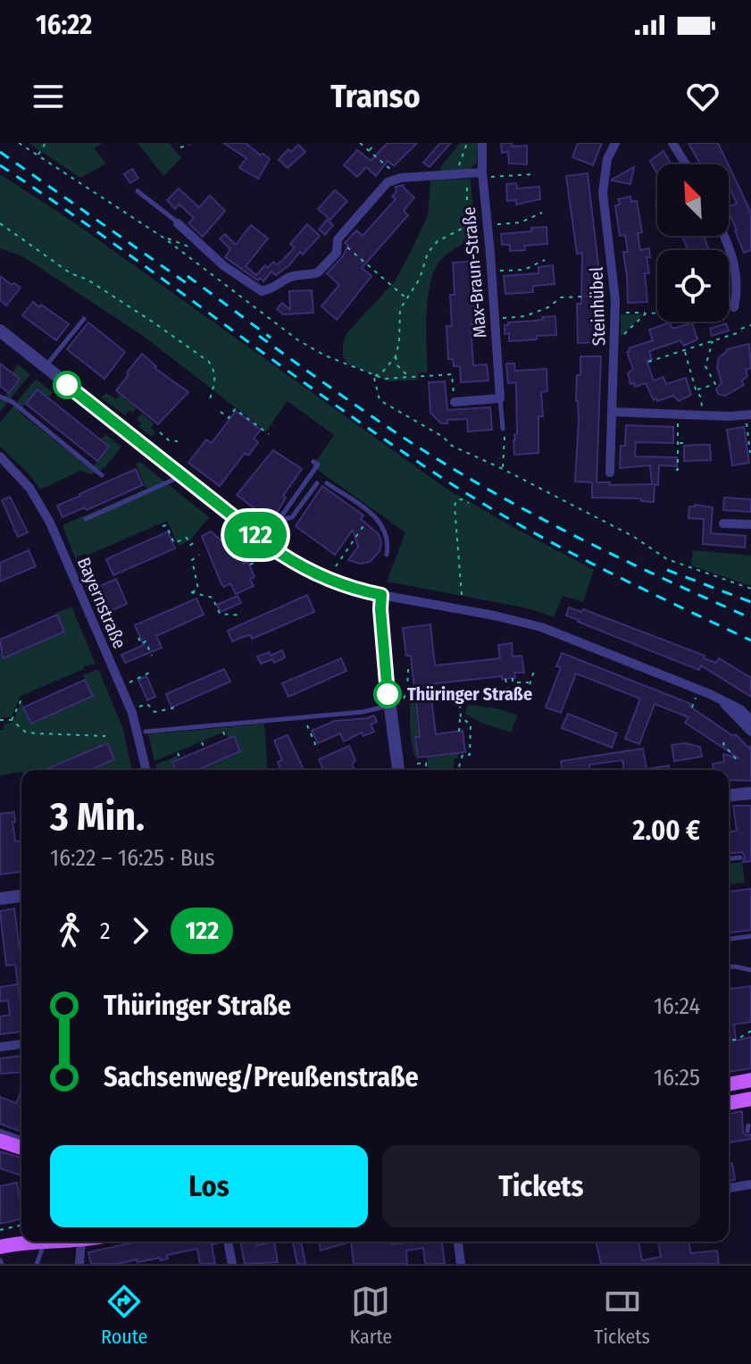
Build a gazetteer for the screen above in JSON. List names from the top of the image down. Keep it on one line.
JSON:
{"streets":{"street":["Max-Braun-Straße","Steinhübel","Bayernstraße"]},"places":["Thüringer Straße"],"lines":["bus line 122"],"north":"top left","page":{"status":"16:22","header":"Transo","on_map":"122","heading":["3 Min.","16:22 – 16:25 · Bus","2.00 €"],"legs":["2","122"],"list":[{"name":"Thüringer Straße","value":"16:24"},{"name":"Sachsenweg/Preußenstraße","value":"16:25"}],"buttons":["Los","Tickets"],"tabs":["Route","Karte","Tickets"]}}
